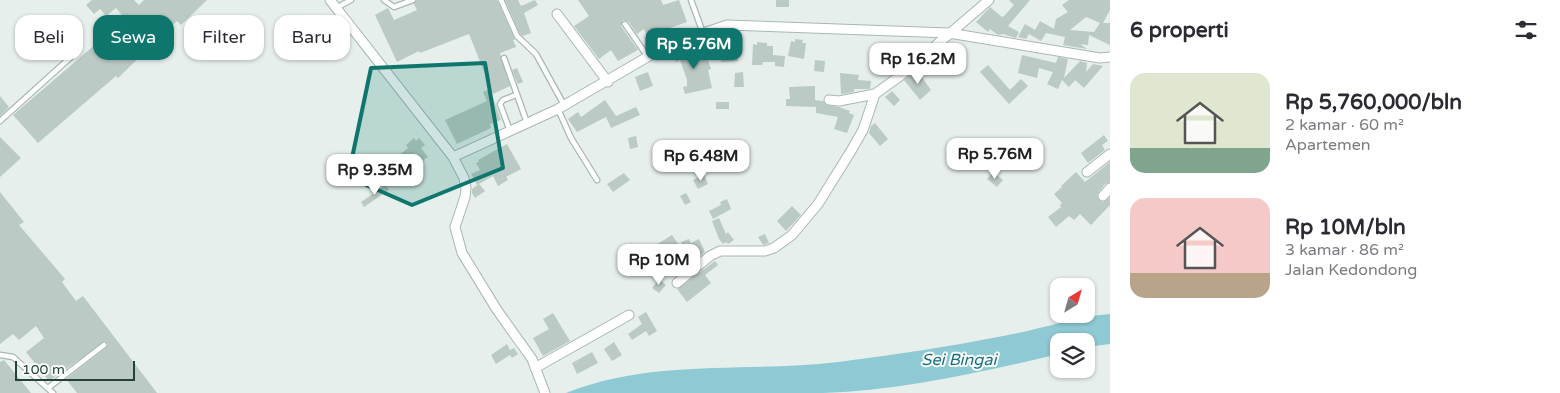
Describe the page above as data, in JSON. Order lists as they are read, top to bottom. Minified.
{"water":["Sei Bingai"],"scale_bar":"100 m","north":"top right","page":{"heading":"6 properti","chip":["Beli","Sewa","Filter","Baru"],"price":["Rp 5.76M","Rp 16.2M","Rp 5.76M","Rp 6.48M","Rp 9.35M","Rp 10M"],"list":[{"name":"Rp 5,760,000/bln","note":"2 kamar · 60 m² · Apartemen"},{"name":"Rp 10M/bln","note":"3 kamar · 86 m² · Jalan Kedondong"}],"scale":"100 m"}}
